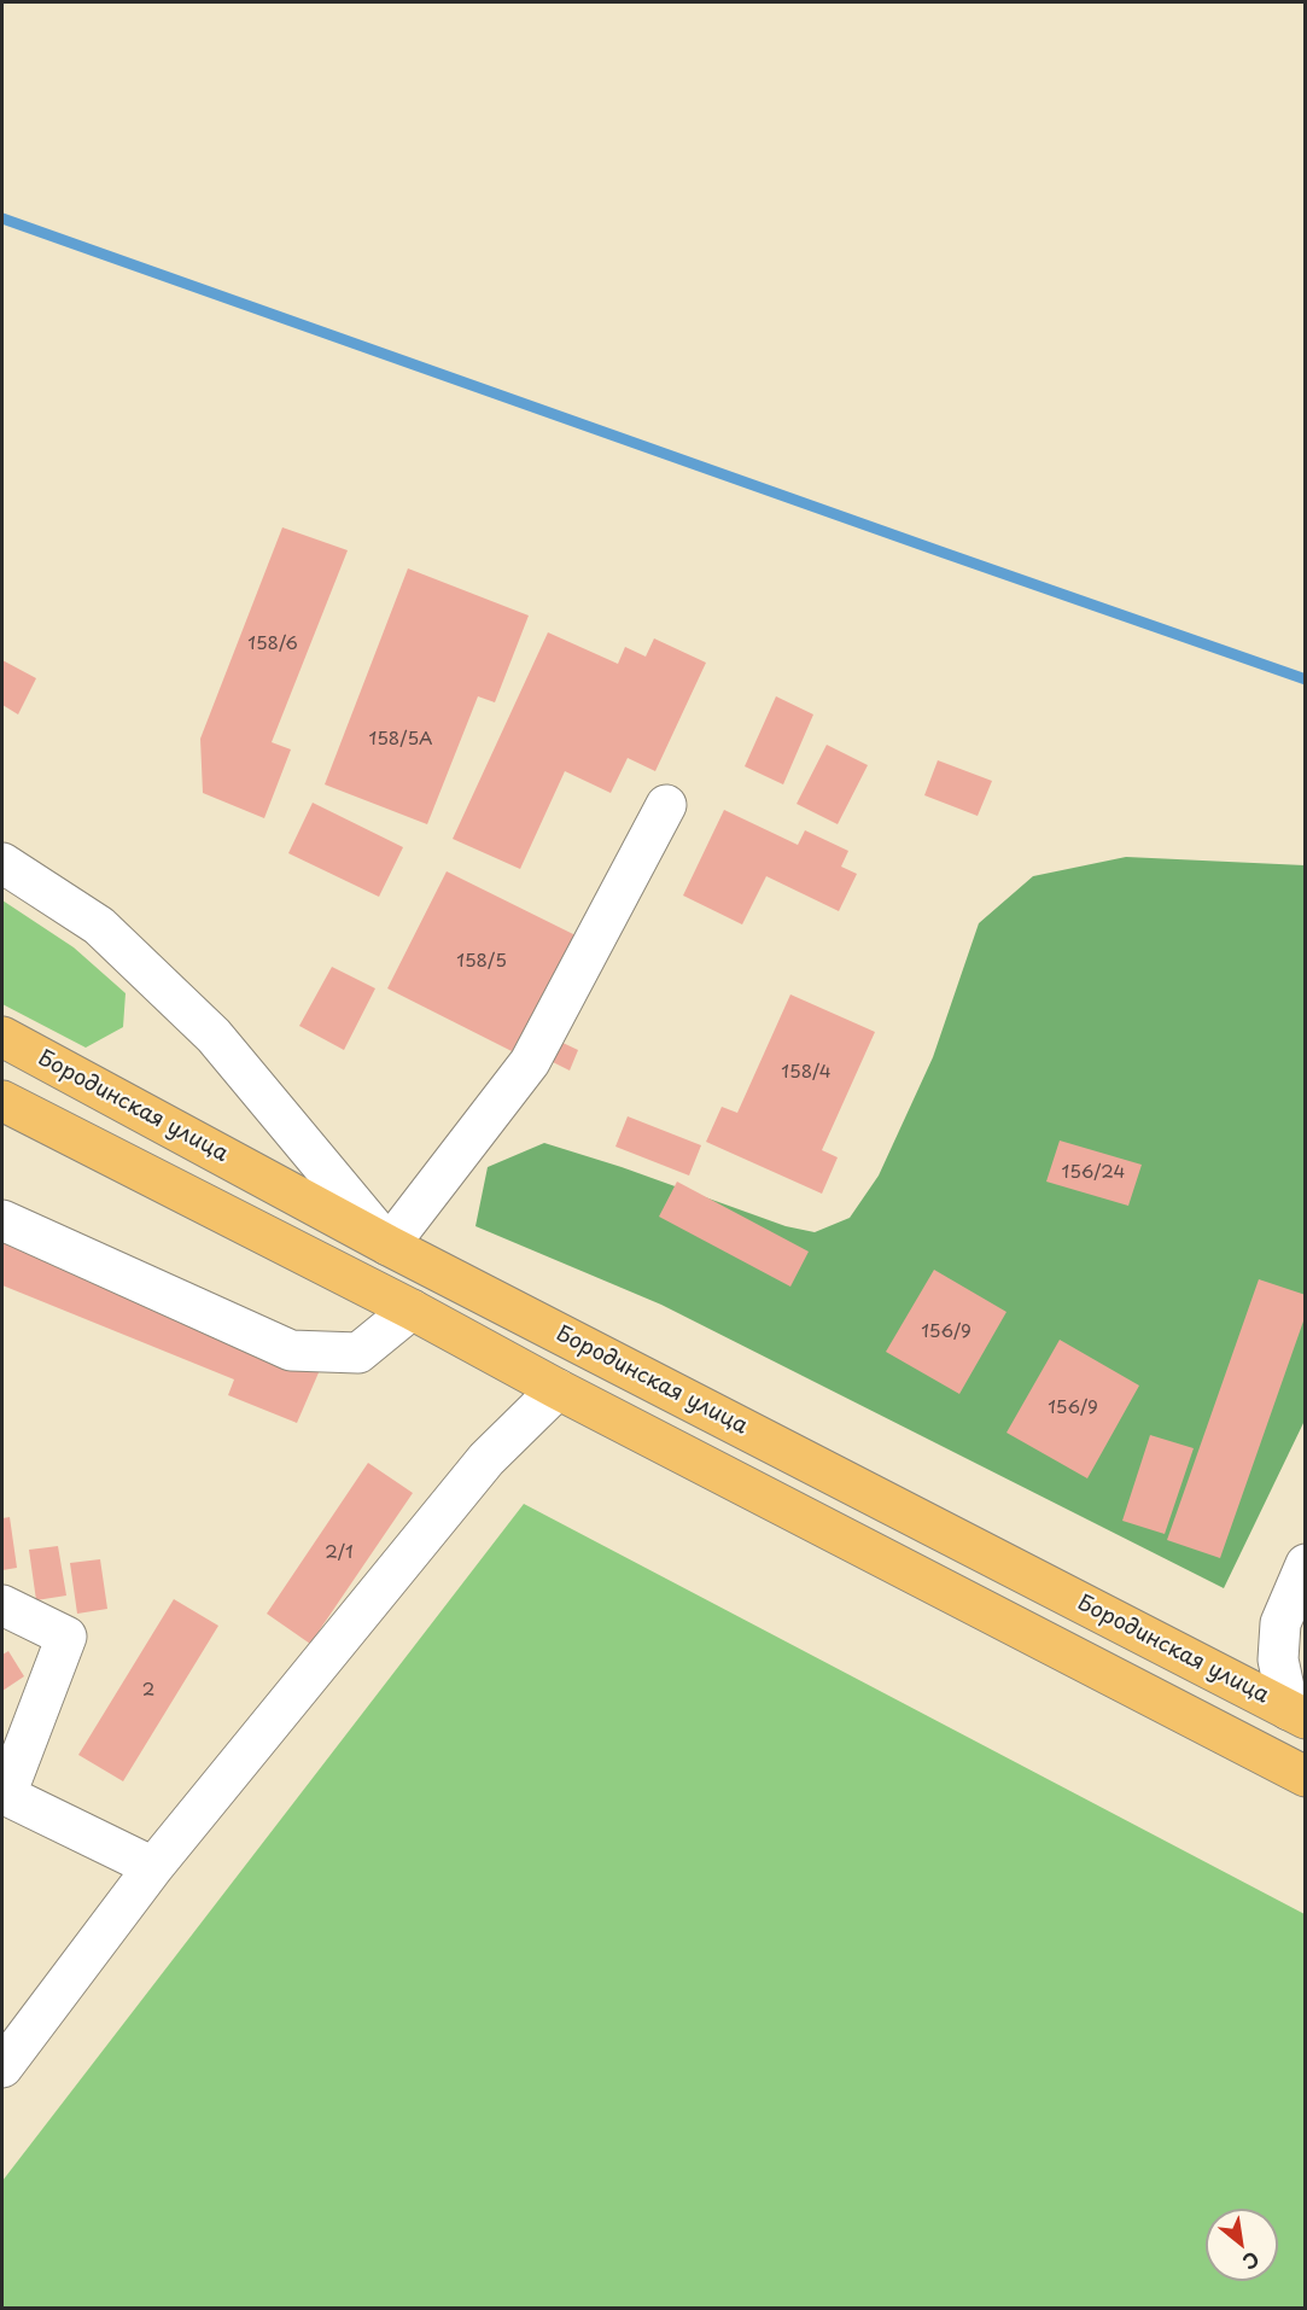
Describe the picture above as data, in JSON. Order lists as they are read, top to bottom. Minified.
{"streets":{"main road":["Бородинская улица"]},"house_numbers":["158/6","158/5А","158/5","158/4","156/24","156/9","156/9","2/1","2"],"north":"bottom right"}
